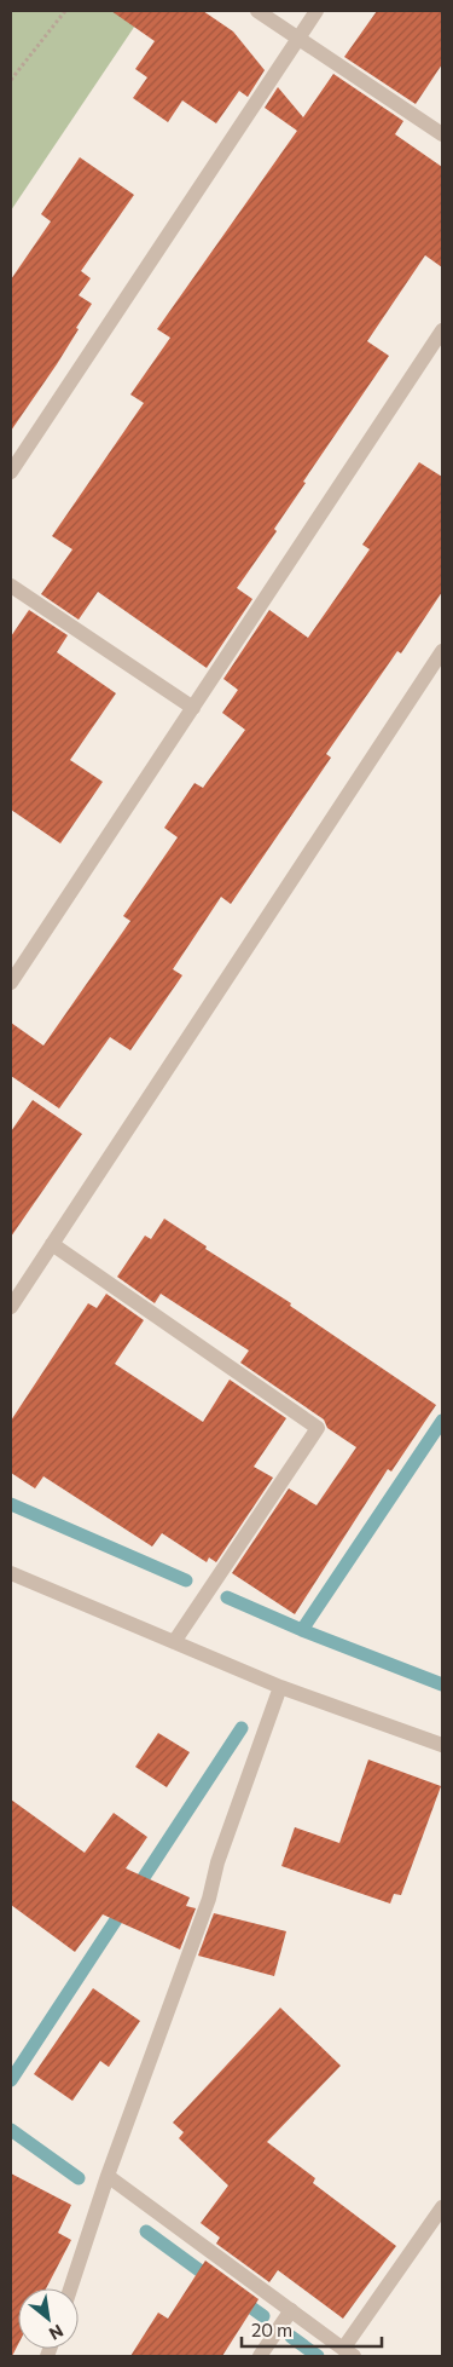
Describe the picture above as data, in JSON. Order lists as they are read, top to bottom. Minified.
{"scale_bar":"20 m","north":"bottom right"}
